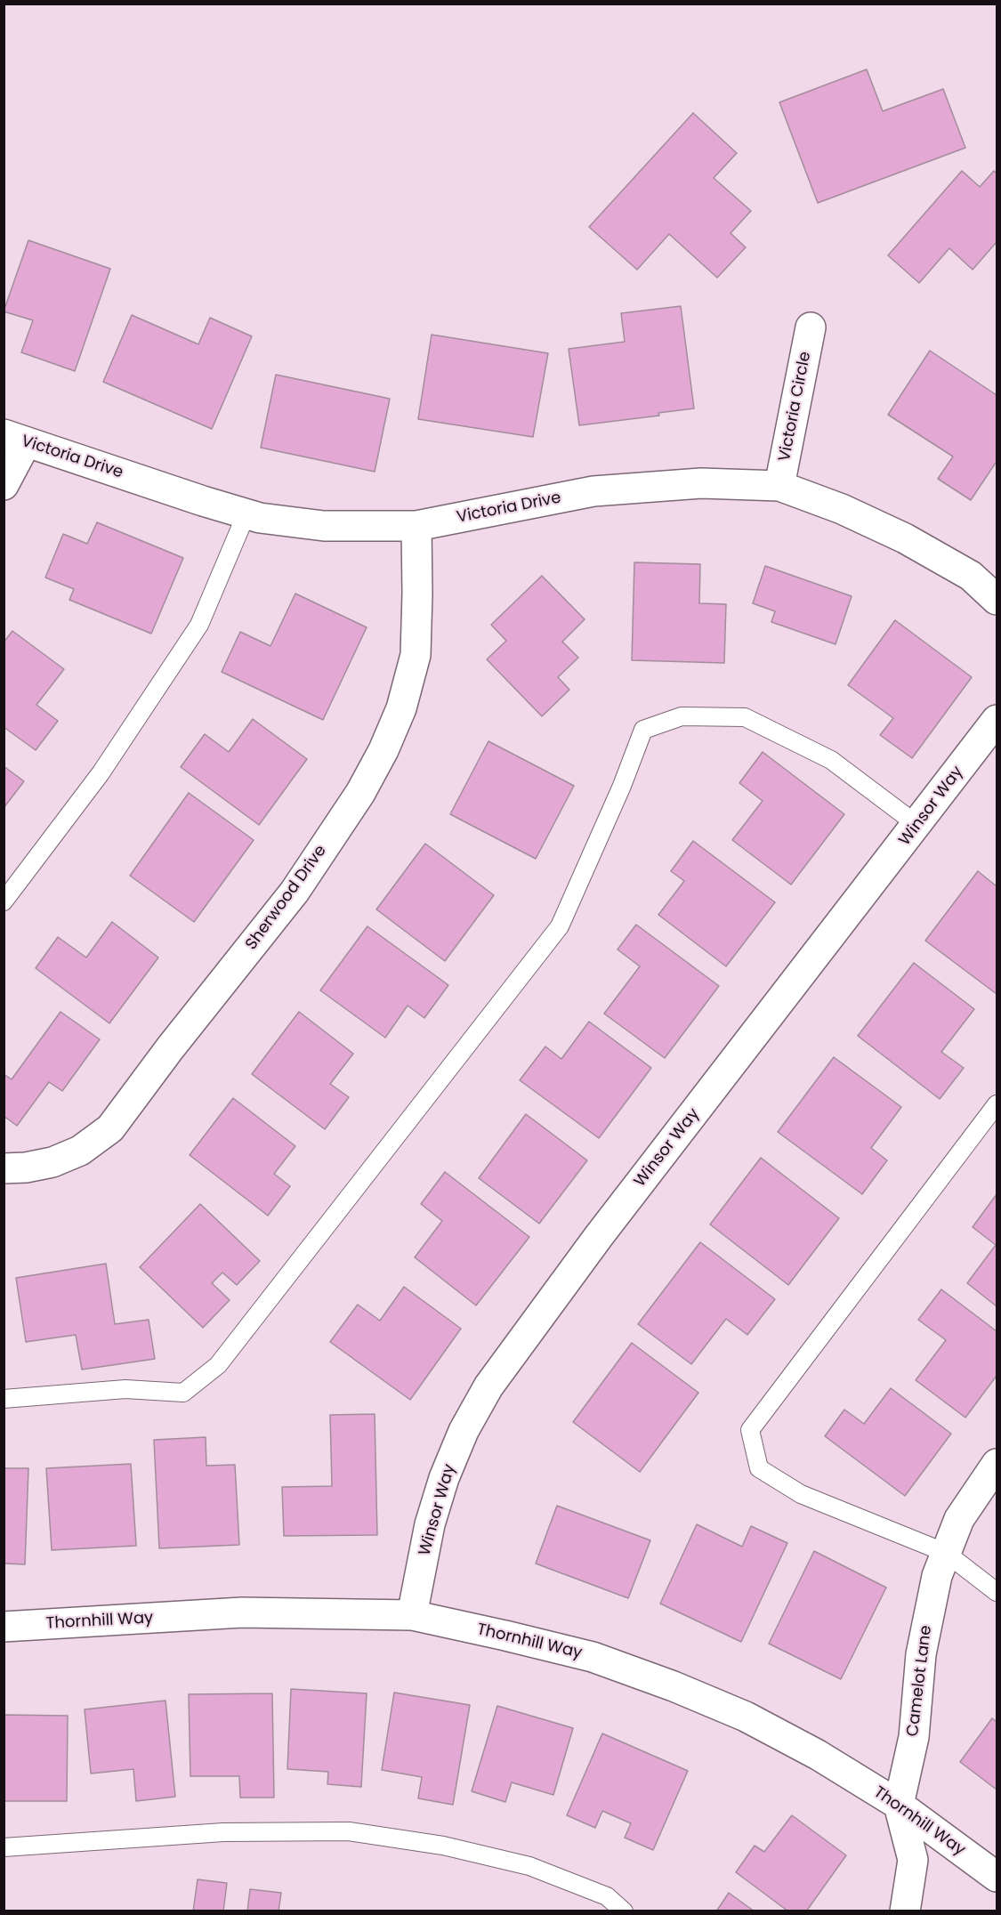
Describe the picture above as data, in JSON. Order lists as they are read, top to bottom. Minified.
{"streets":{"street":["Victoria Circle","Victoria Drive","Winsor Way","Sherwood Drive","Thornhill Way","Camelot Lane"]},"crossings":[["Victoria Circle","Victoria Drive"],["Victoria Drive","Sherwood Drive"],["Winsor Way","Thornhill Way"],["Thornhill Way","Camelot Lane"]]}
